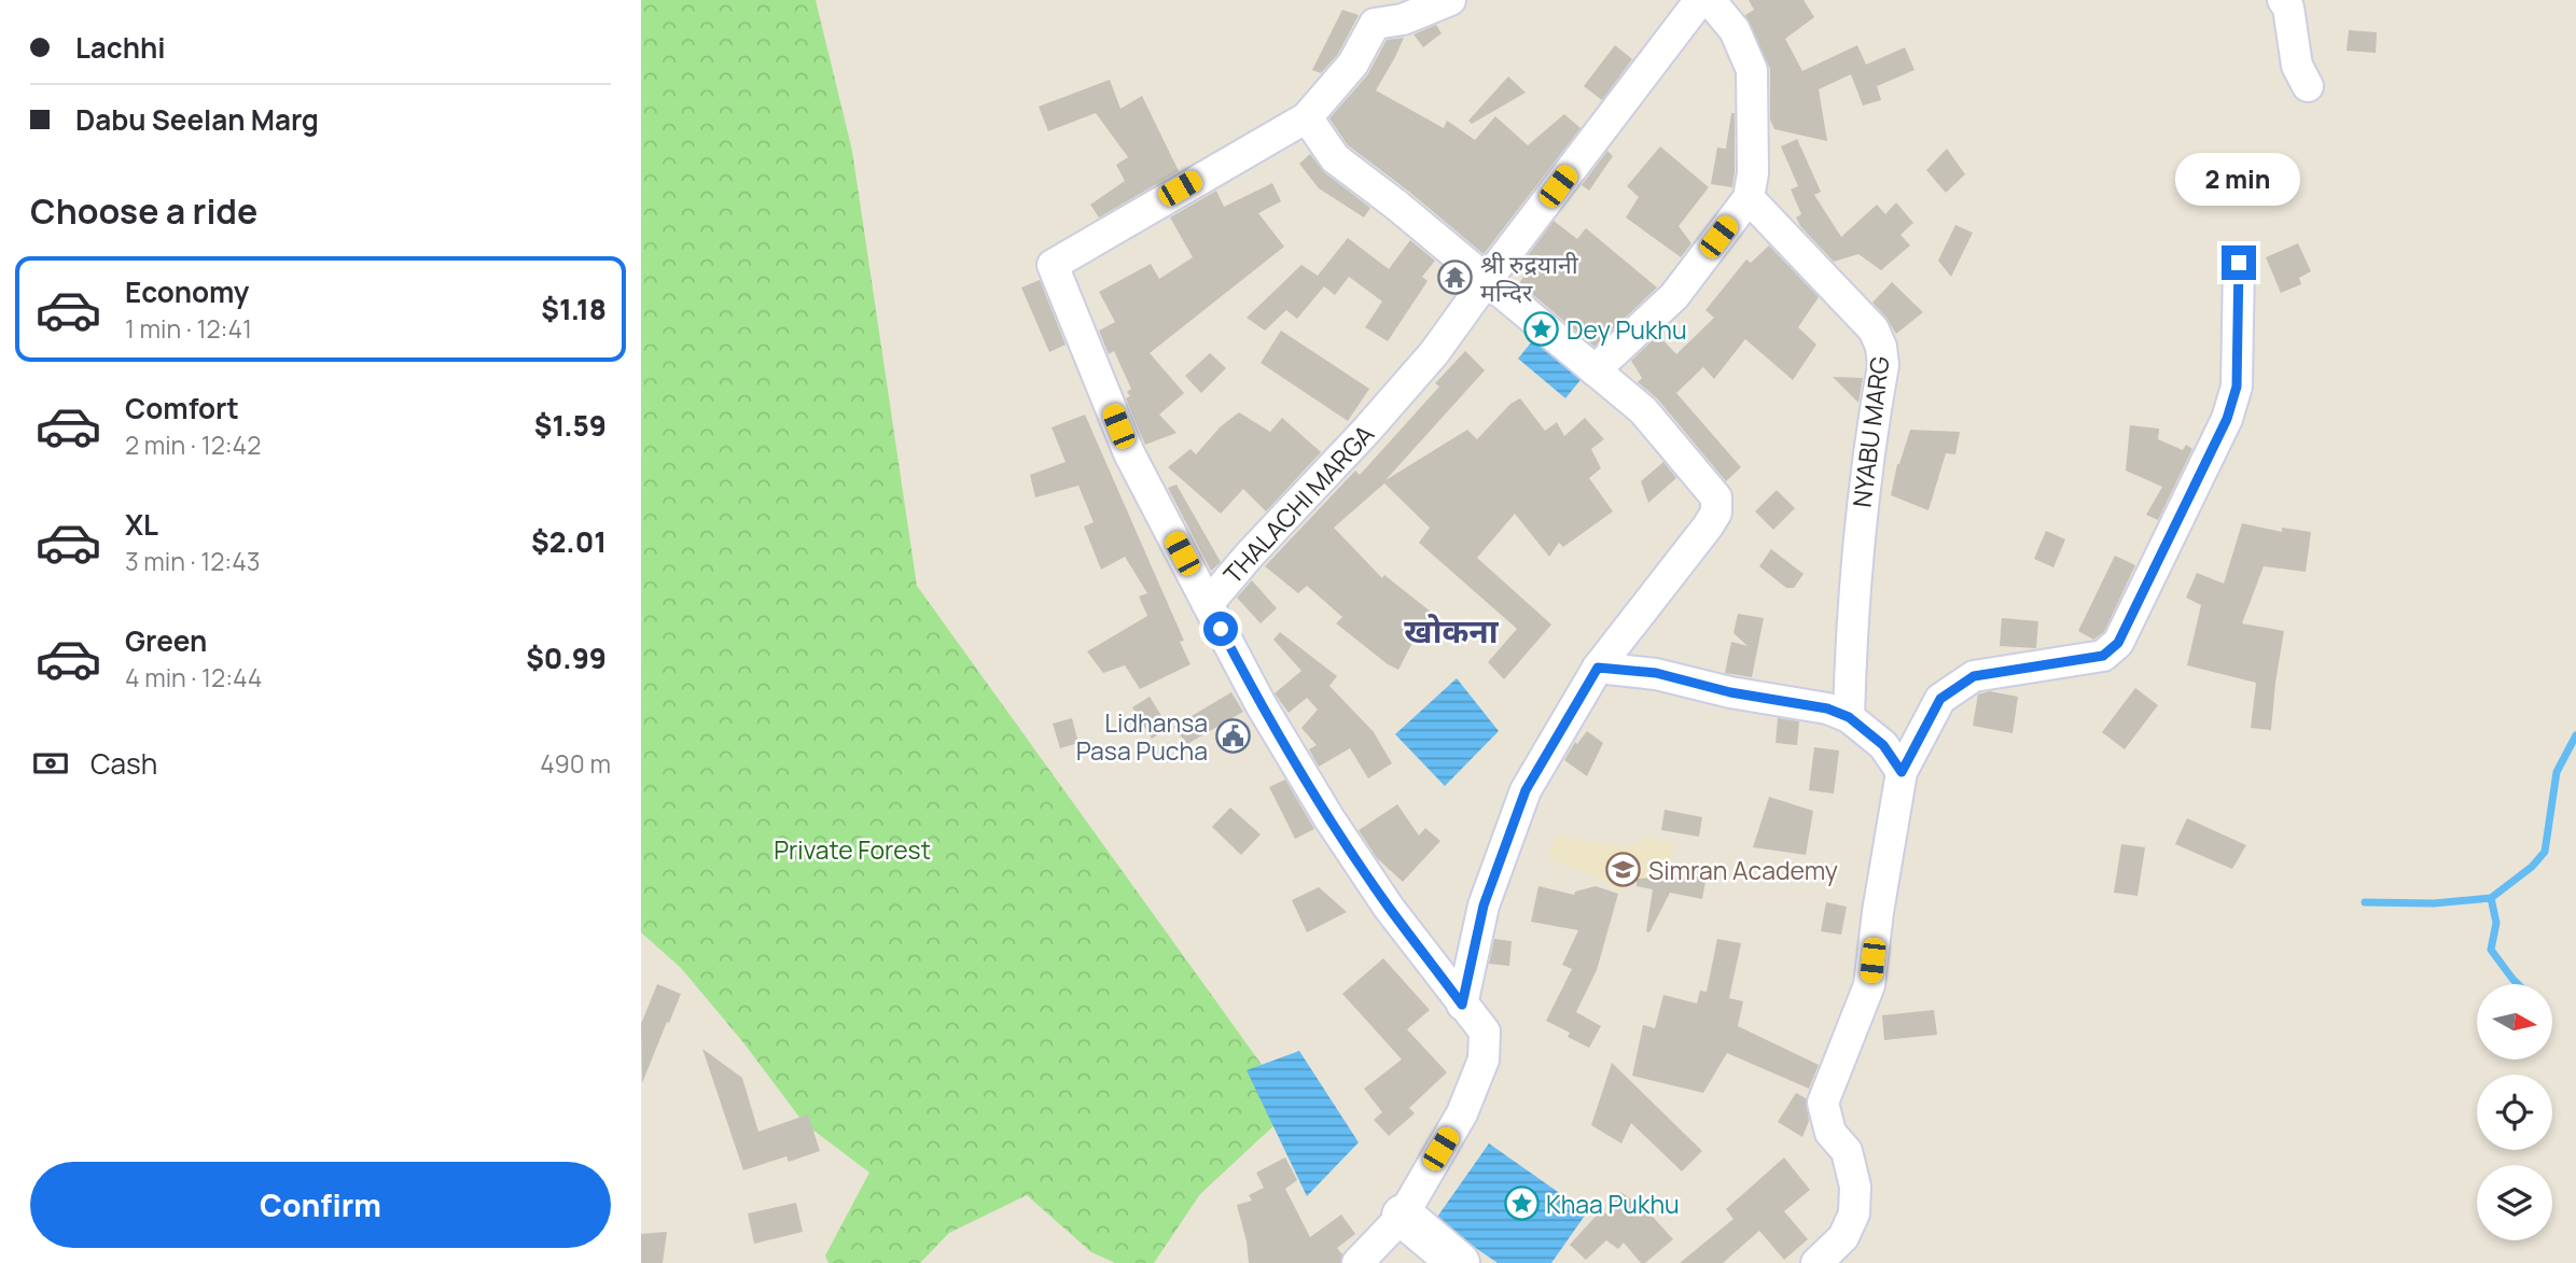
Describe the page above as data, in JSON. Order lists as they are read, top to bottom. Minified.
{"streets":{"street":["NYABU MARG","THALACHI MARGA"]},"districts":["खोकना"],"parks":["Private Forest"],"places":{"temple":["श्री रुद्रयानी मन्दिर"],"place":["Dey Pukhu","Khaa Pukhu"],"public building":["Lidhansa Pasa Pucha"],"school or university":["Simran Academy"]},"north":"right","page":{"banner":["Lachhi","Dabu Seelan Marg"],"bubble":"2 min","heading":"Choose a ride","list":[{"name":"Economy","note":"1 min · 12:41","value":"$1.18"},{"name":"Comfort","note":"2 min · 12:42","value":"$1.59"},{"name":"XL","note":"3 min · 12:43","value":"$2.01"},{"name":"Green","note":"4 min · 12:44","value":"$0.99"}],"pay":["Cash","490 m"],"buttons":"Confirm"}}
